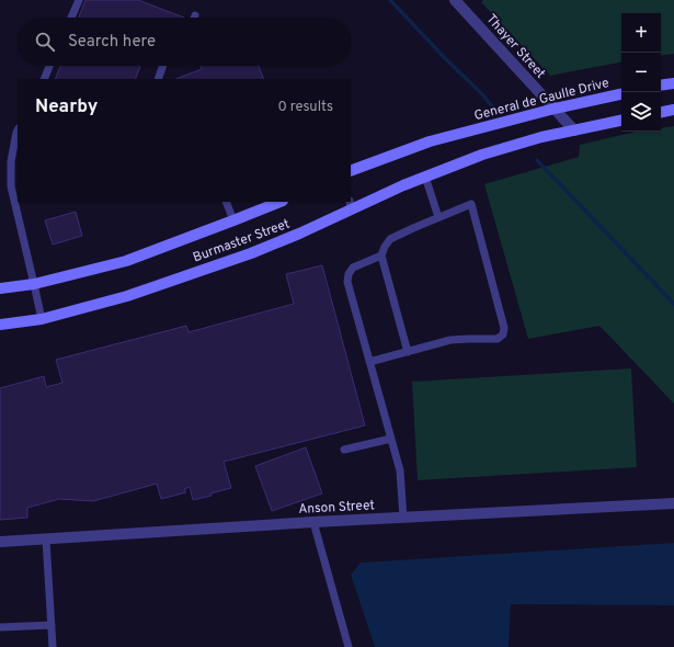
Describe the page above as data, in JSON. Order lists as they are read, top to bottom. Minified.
{"streets":{"main road":["General de Gaulle Drive","Burmaster Street"],"street":["Thayer Street","Anson Street"]},"crossings":[["Thayer Street","General de Gaulle Drive"],["Thayer Street","Burmaster Street"]],"page":{"map_buttons":["+","−"],"search":"Search here","heading":["Nearby","0 results"]}}
